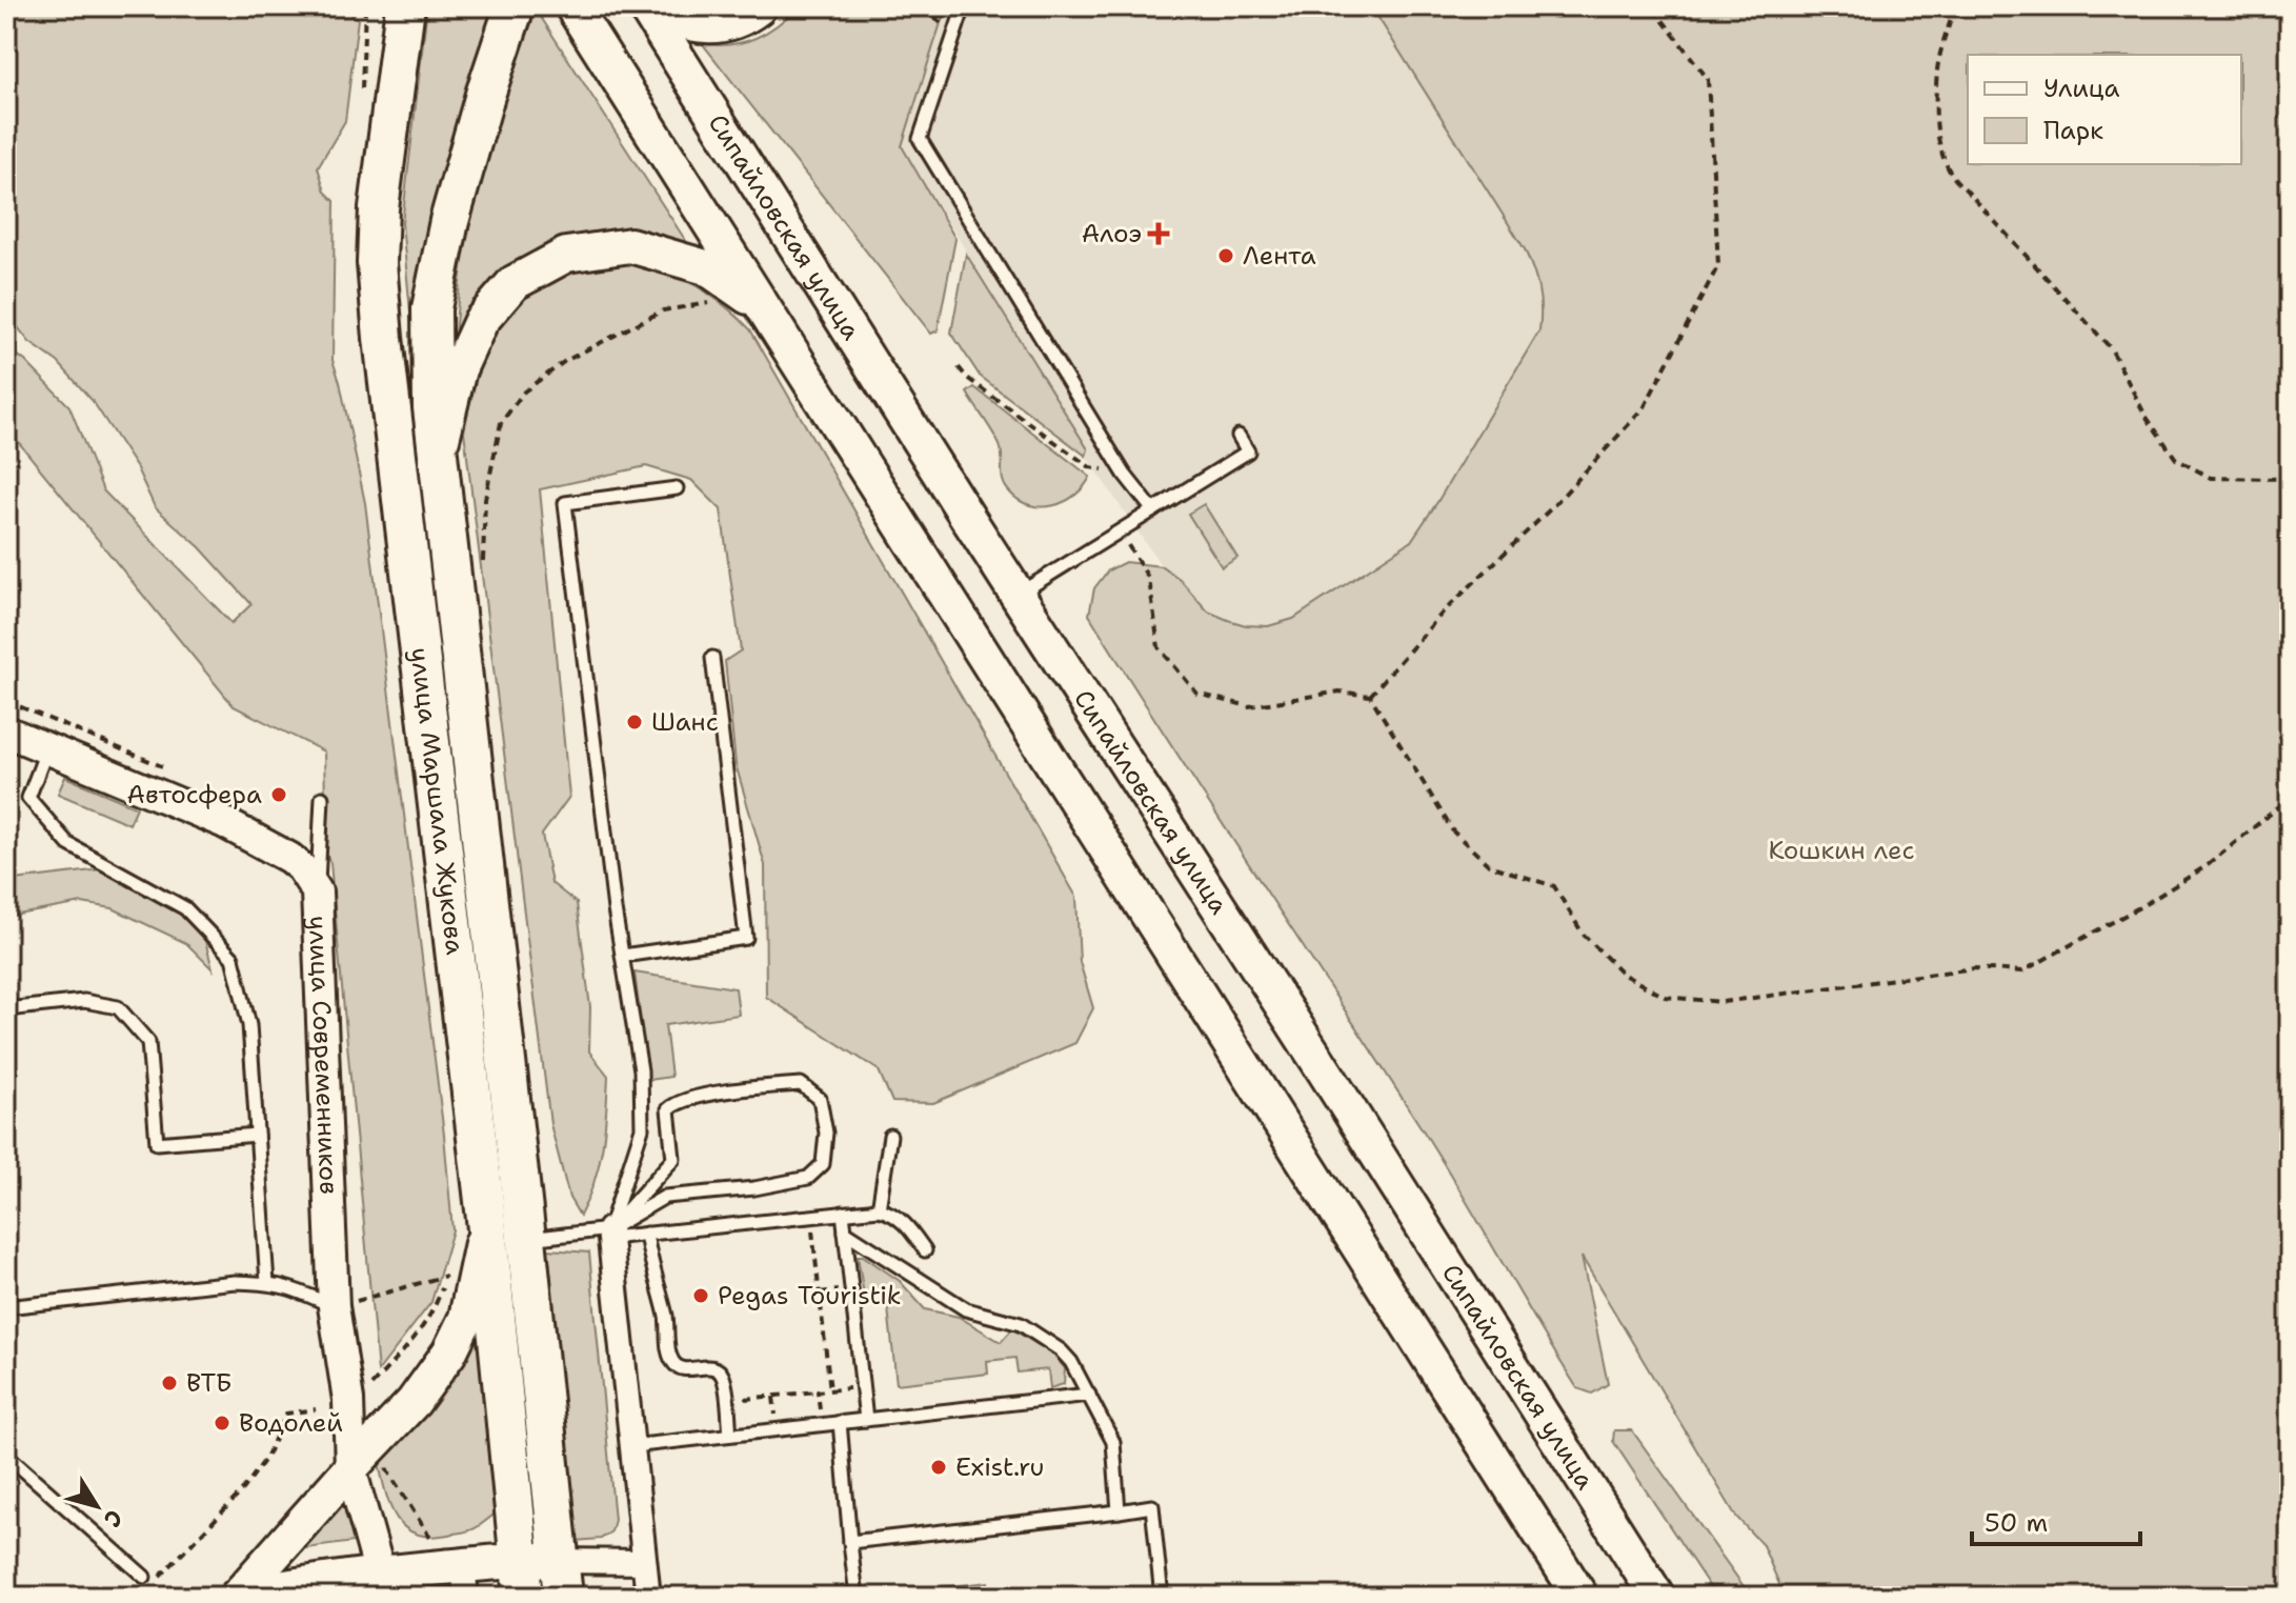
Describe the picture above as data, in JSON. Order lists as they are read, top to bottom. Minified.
{"streets":{"main road":["Сипайловская улица","улица Маршала Жукова"],"street":["улица Современников"]},"parks":["Кошкин лес"],"places":{"health":["Алоэ"],"other":["Лента","Шанс","Автосфера","Pegas Touristik","ВТБ","Водолей","Exist.ru"]},"legend":["Улица","Парк"],"scale_bar":"50 m","north":"bottom right"}
